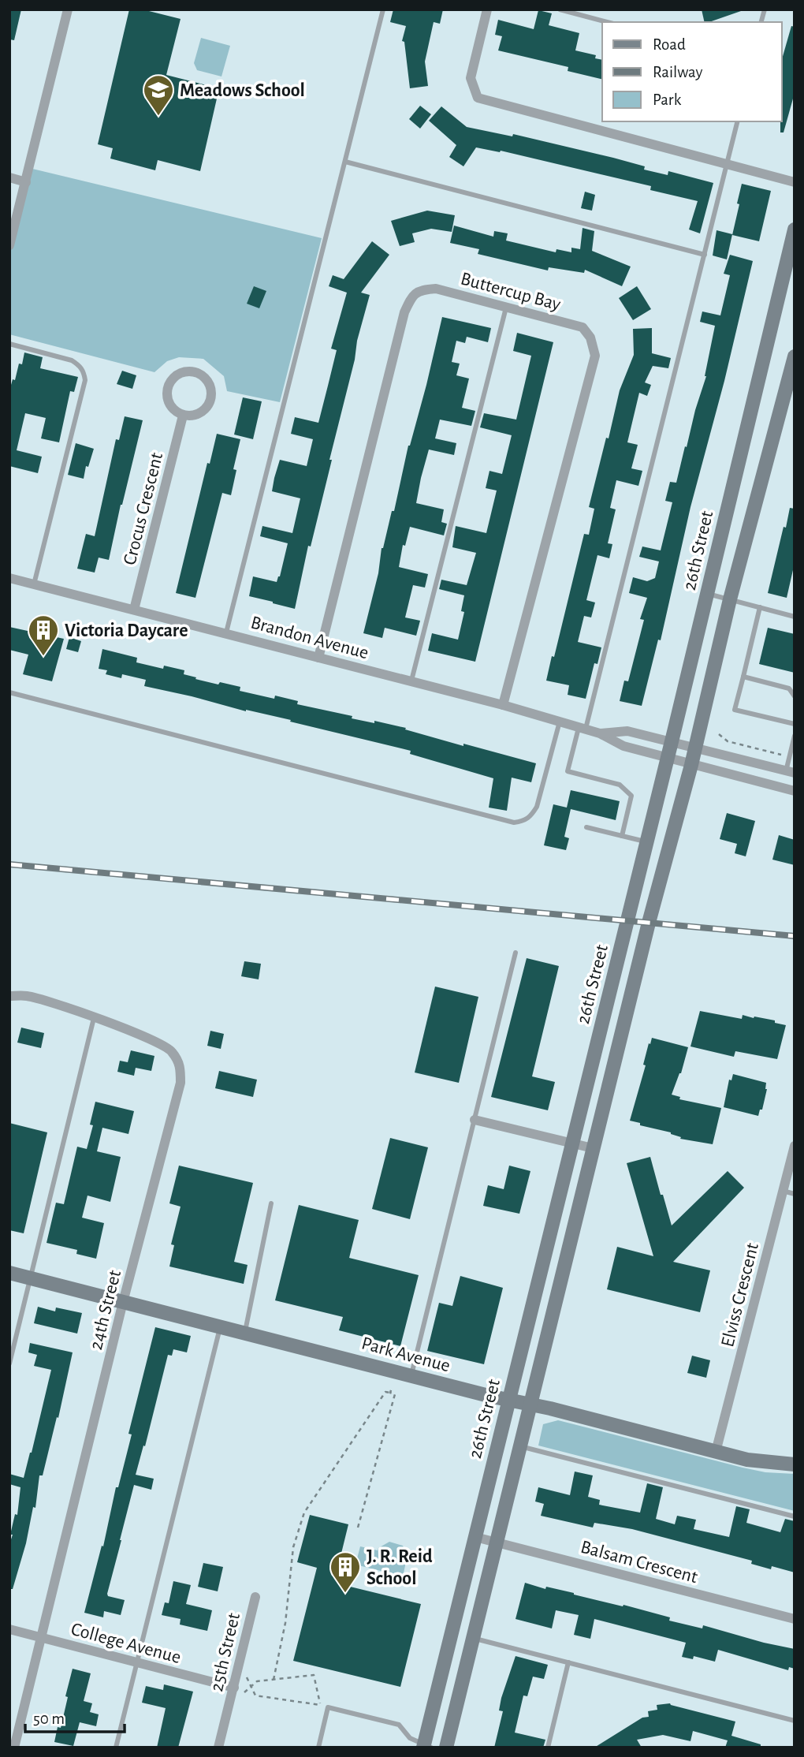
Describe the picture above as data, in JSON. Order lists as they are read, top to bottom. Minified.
{"streets":{"street":["Buttercup Bay","Crocus Crescent","26th Street","Brandon Avenue","Elviss Crescent","24th Street","Park Avenue","Balsam Crescent","College Avenue","25th Street"]},"crossings":[["Buttercup Bay","Brandon Avenue"],["Crocus Crescent","Brandon Avenue"],["26th Street","Brandon Avenue"],["26th Street","Park Avenue"],["26th Street","Balsam Crescent"],["Elviss Crescent","Park Avenue"],["24th Street","Park Avenue"],["24th Street","College Avenue"],["College Avenue","25th Street"]],"places":{"school or university":["Meadows School"],"building":["Victoria Daycare","J. R. Reid School"]},"legend":["Road","Railway","Park"],"scale_bar":"50 m"}
